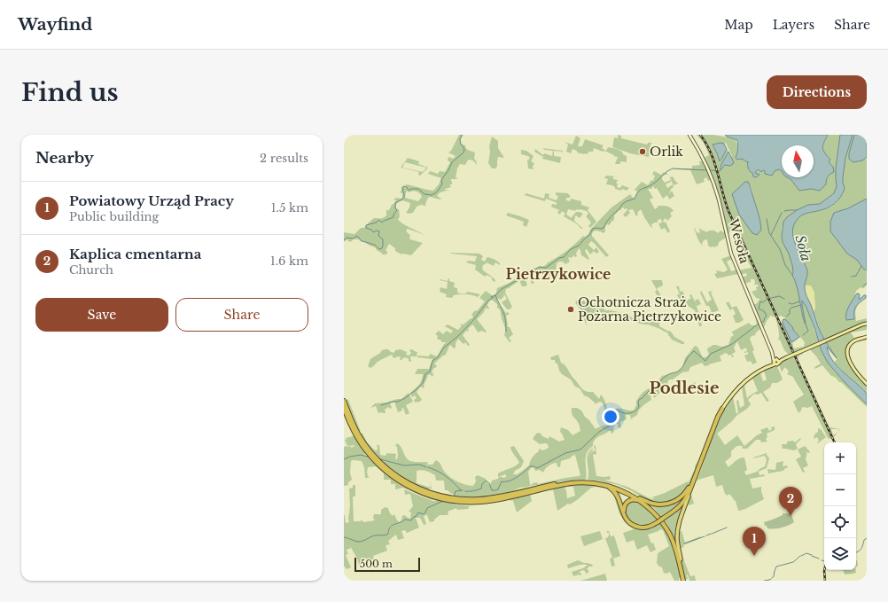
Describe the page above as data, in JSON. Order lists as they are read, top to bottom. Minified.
{"streets":{"main road":["Wesoła"]},"districts":["Pietrzykowice","Podlesie"],"water":["Soła"],"places":["Orlik","Ochotnicza Straż Pożarna Pietrzykowice"],"scale_bar":"500 m","north":"top","page":{"header":"Wayfind","nav":["Map","Layers","Share"],"buttons":["Directions",["Save","Share"]],"title":"Find us","heading":["Nearby","2 results"],"list":[{"mark":"1","name":"Powiatowy Urząd Pracy","note":"Public building","value":"1.5 km"},{"mark":"2","name":"Kaplica cmentarna","note":"Church","value":"1.6 km"}],"map_buttons":["+","−"],"pins":["2","1"],"scale":"500 m"}}
